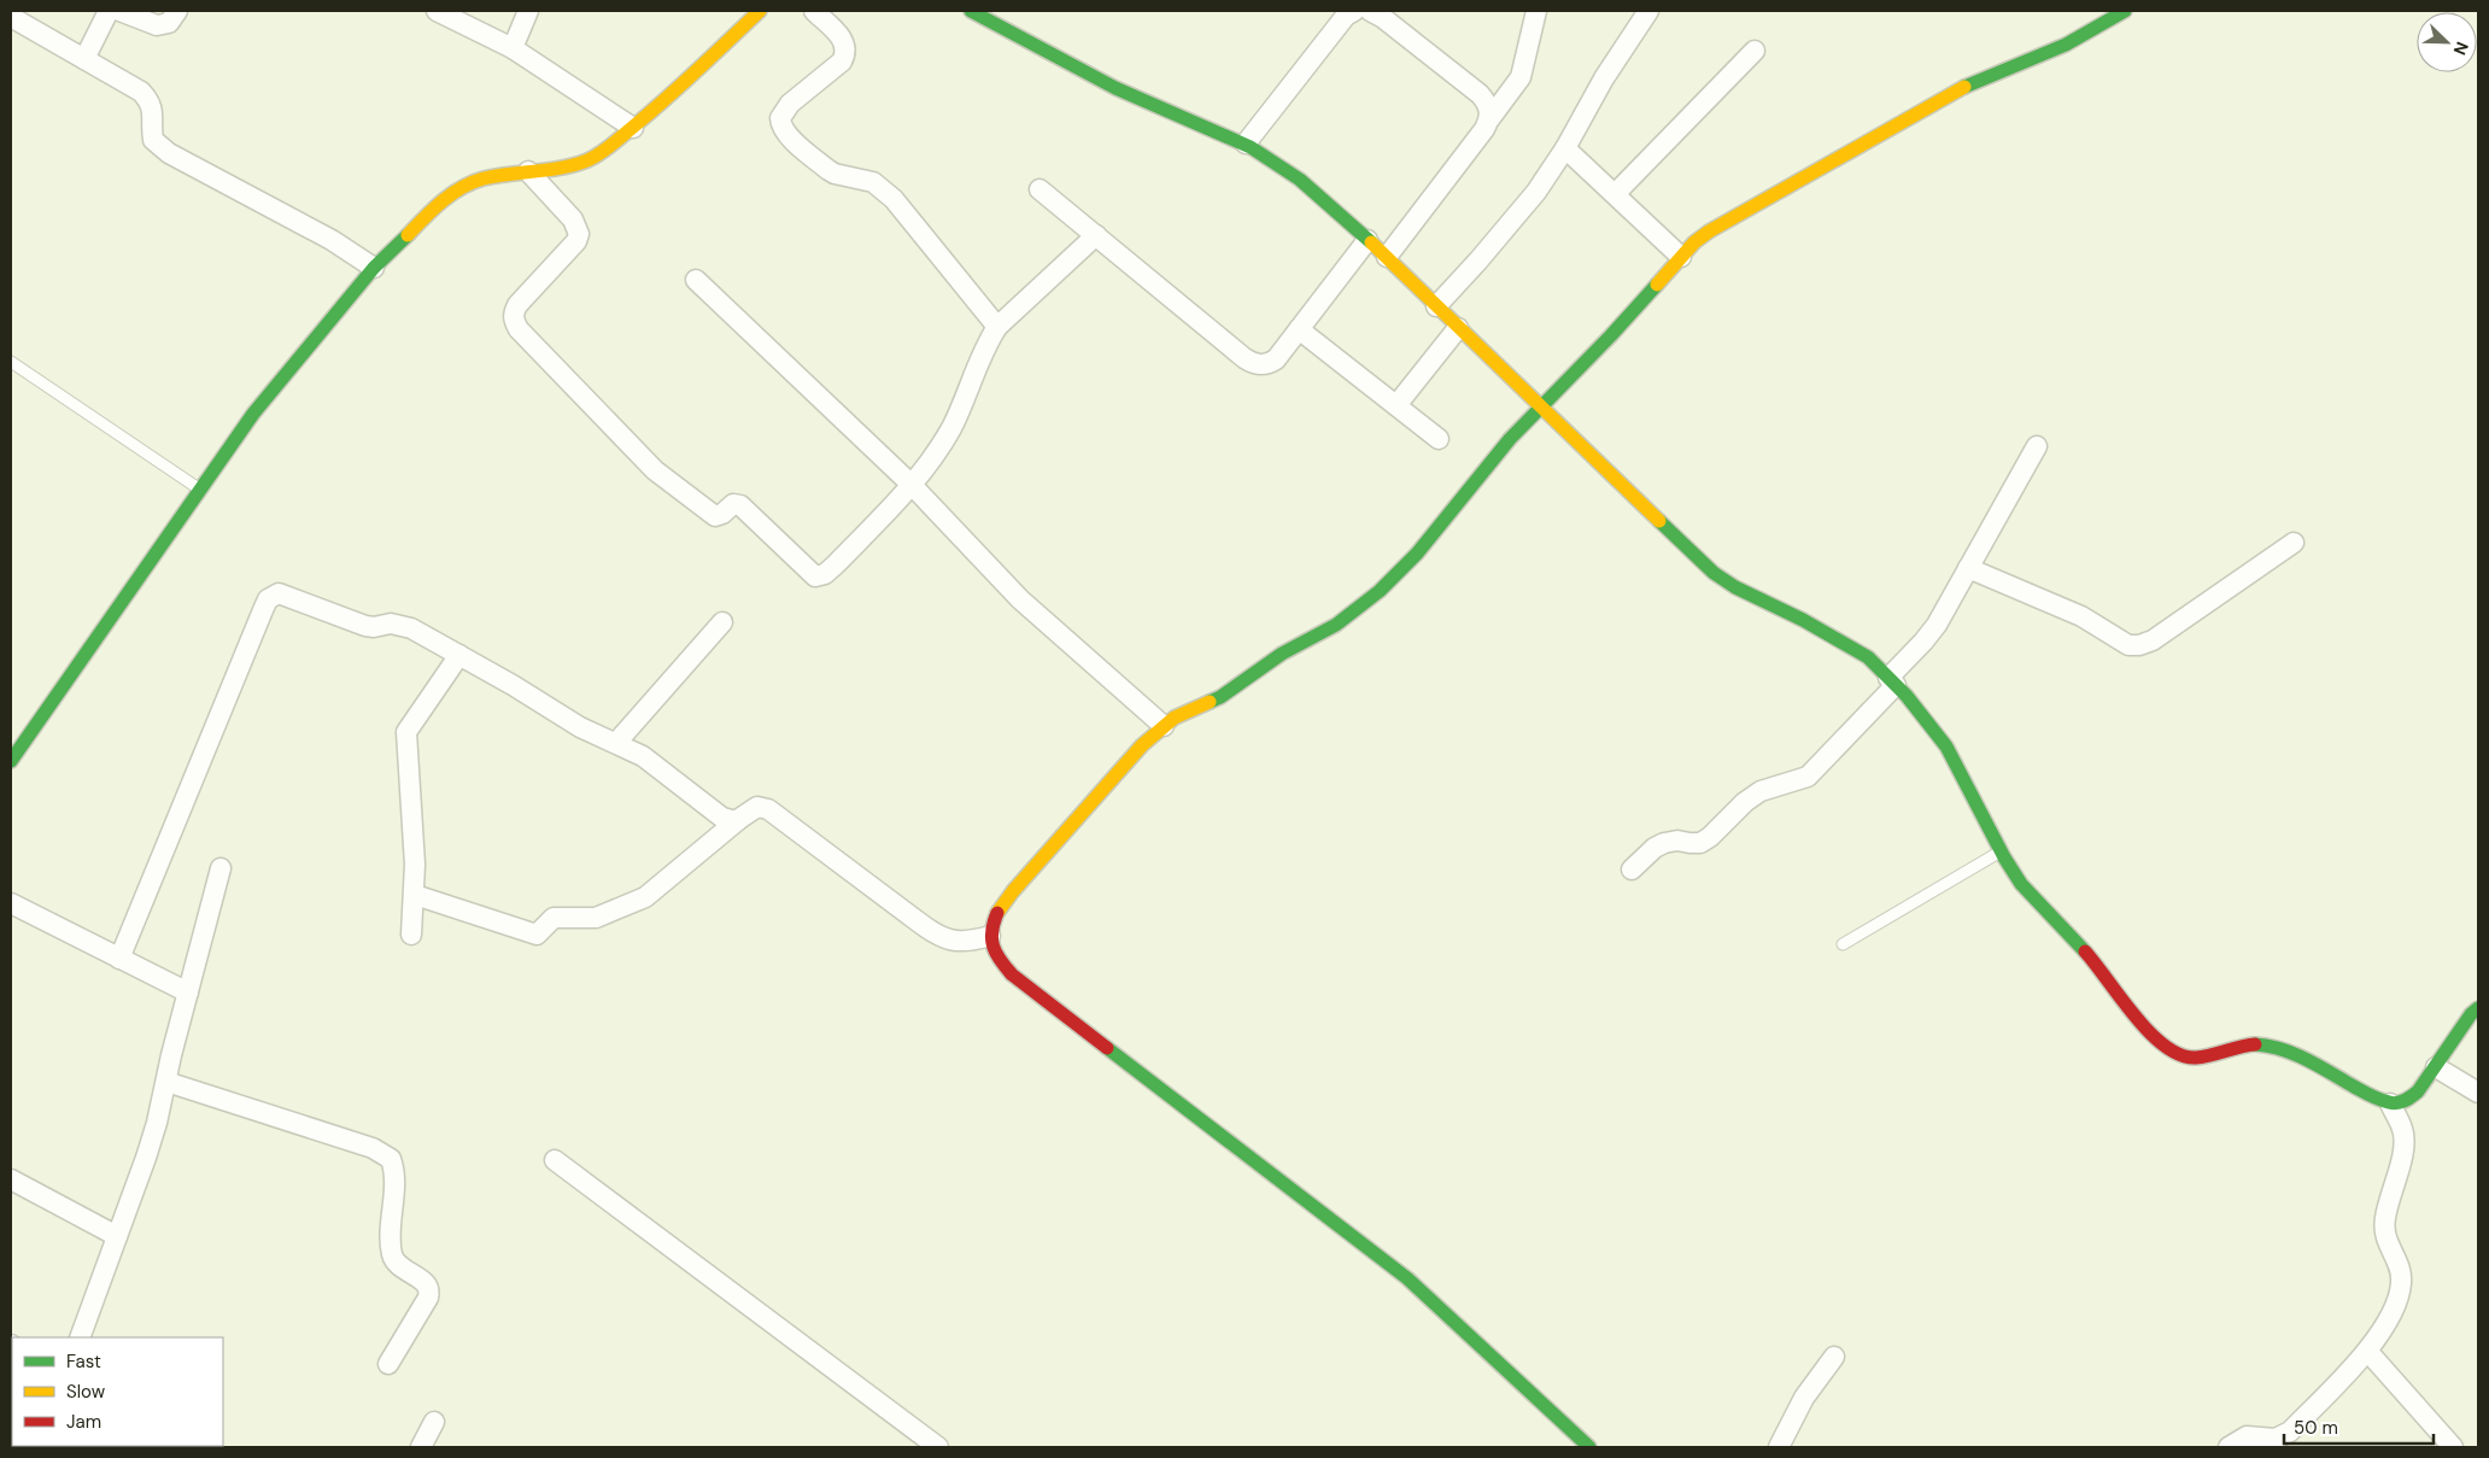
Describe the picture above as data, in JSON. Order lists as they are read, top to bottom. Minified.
{"legend":["Fast","Slow","Jam"],"scale_bar":"50 m","north":"bottom right"}
